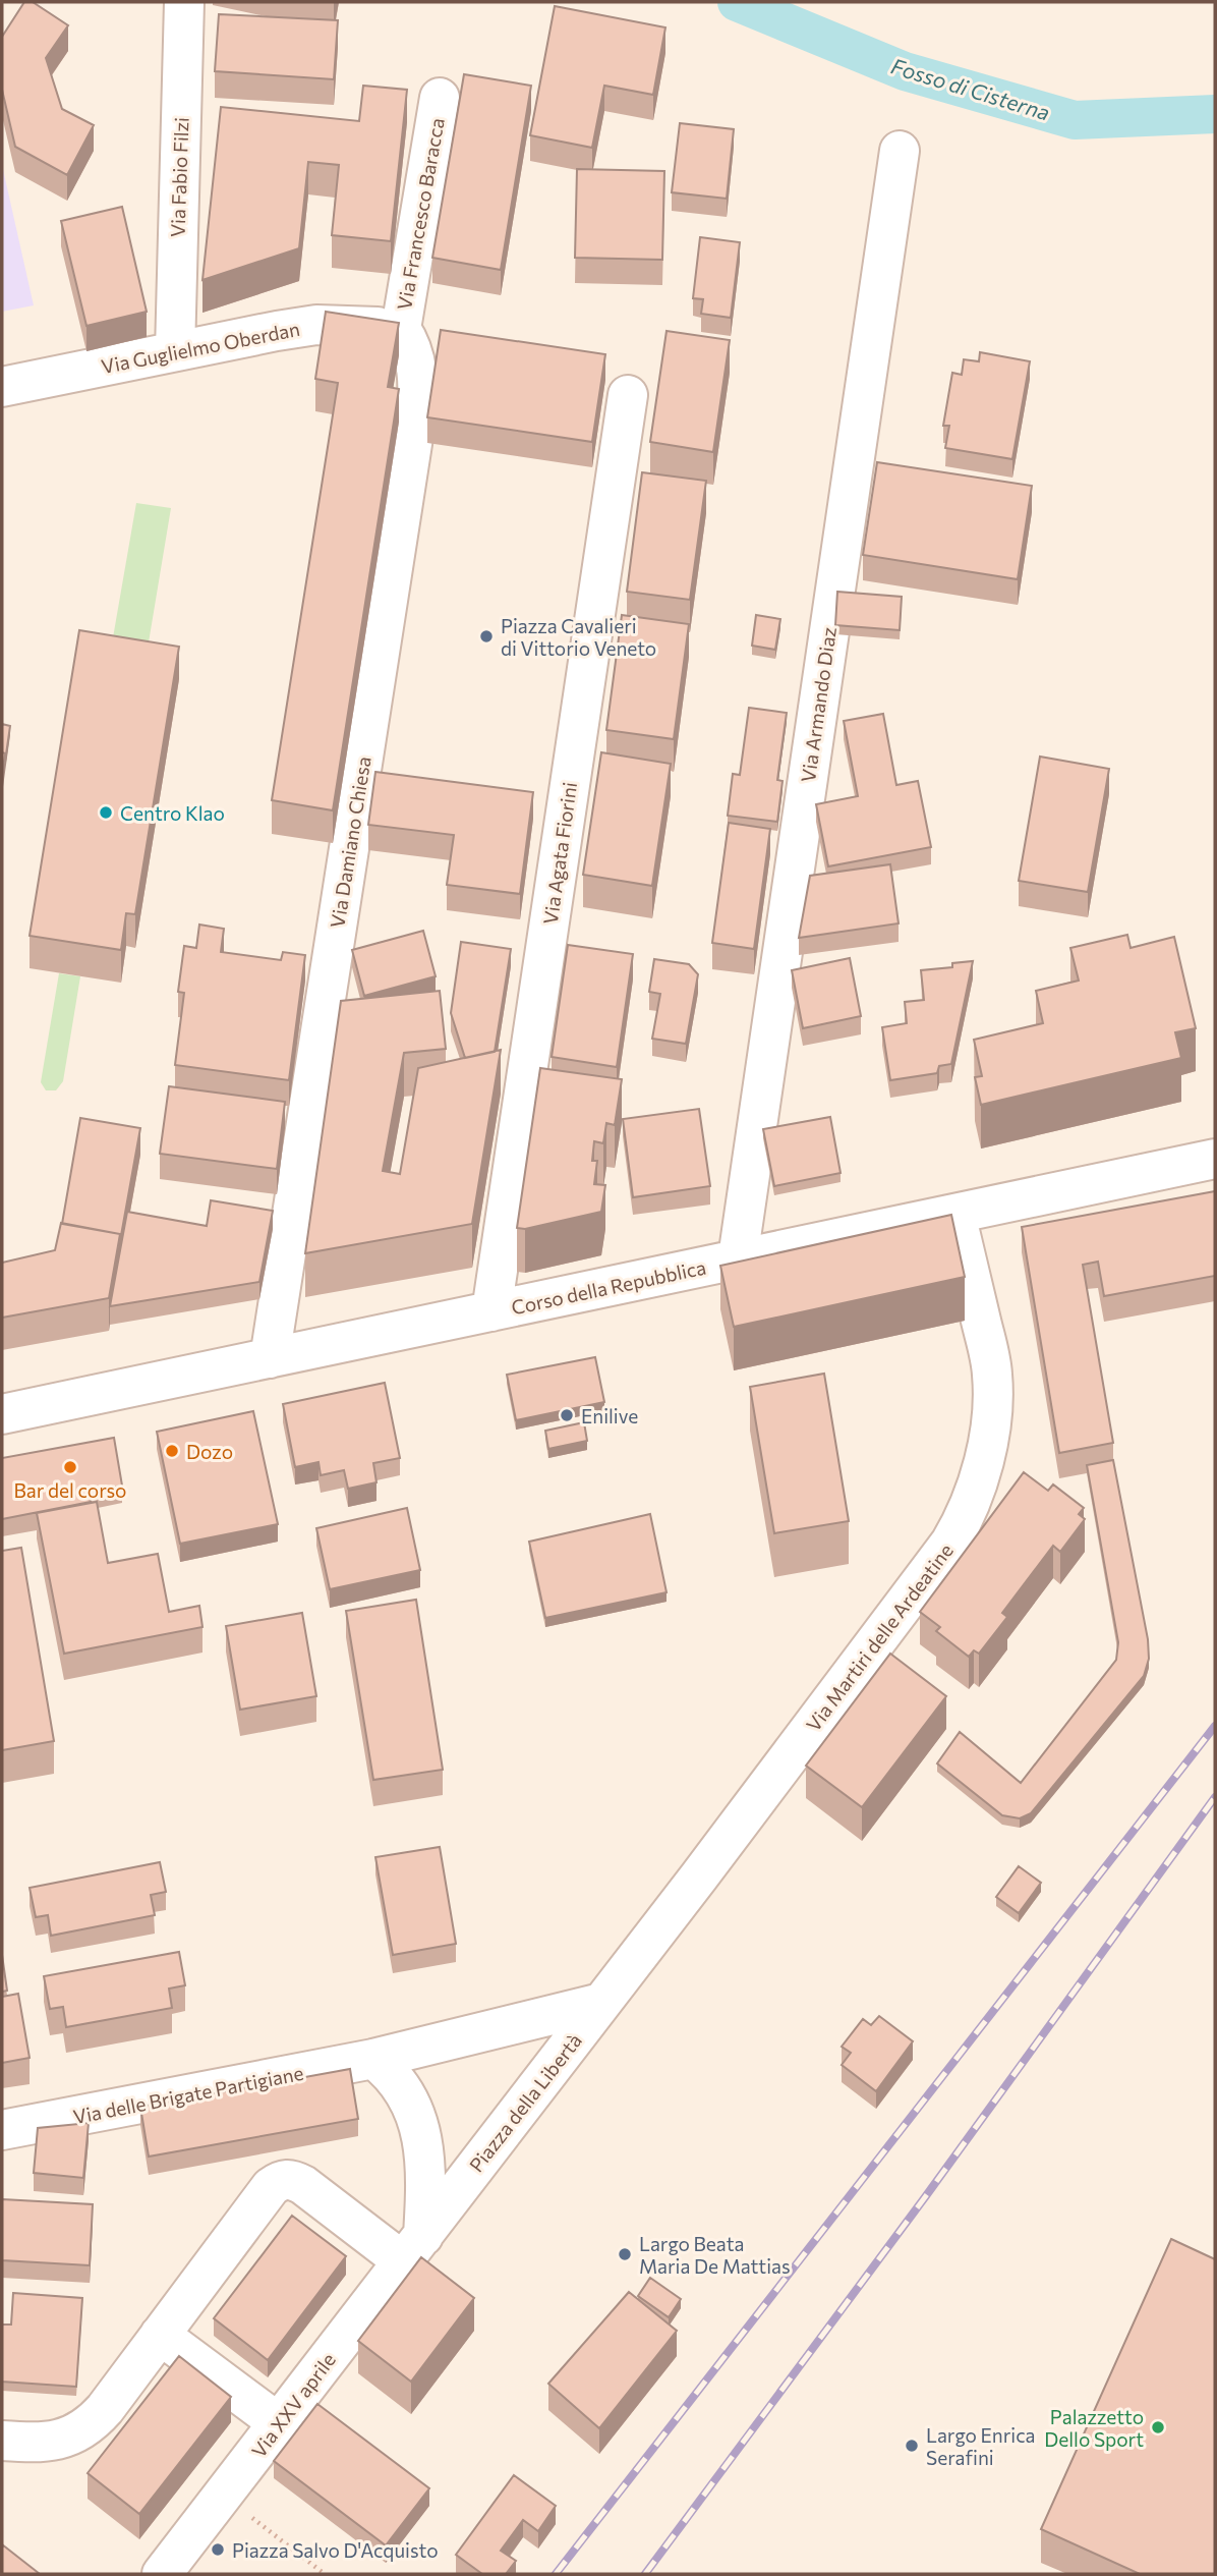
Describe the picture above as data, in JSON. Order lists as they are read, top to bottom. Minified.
{"streets":{"street":["Via Fabio Filzi","Via Francesco Baracca","Via Guglielmo Oberdan","Via Armando Diaz","Via Damiano Chiesa","Via Agata Fiorini","Corso della Repubblica","Via Martiri delle Ardeatine","Via delle Brigate Partigiane","Piazza della Libertà","Via XXV aprile"]},"crossings":[["Via Fabio Filzi","Via Guglielmo Oberdan"],["Via Francesco Baracca","Via Guglielmo Oberdan"],["Via Francesco Baracca","Via Damiano Chiesa"],["Via Guglielmo Oberdan","Via Damiano Chiesa"],["Via Armando Diaz","Corso della Repubblica"],["Via Damiano Chiesa","Corso della Repubblica"],["Via Agata Fiorini","Corso della Repubblica"],["Corso della Repubblica","Via Martiri delle Ardeatine"],["Via Martiri delle Ardeatine","Piazza della Libertà"],["Via delle Brigate Partigiane","Piazza della Libertà"],["Piazza della Libertà","Via XXV aprile"]],"water":["Fosso di Cisterna"],"places":["Piazza Cavalieri di Vittorio Veneto","Centro Klao","Enilive","Dozo","Bar del corso","Largo Beata Maria De Mattias","Palazzetto Dello Sport","Largo Enrica Serafini","Piazza Salvo D'Acquisto"]}
